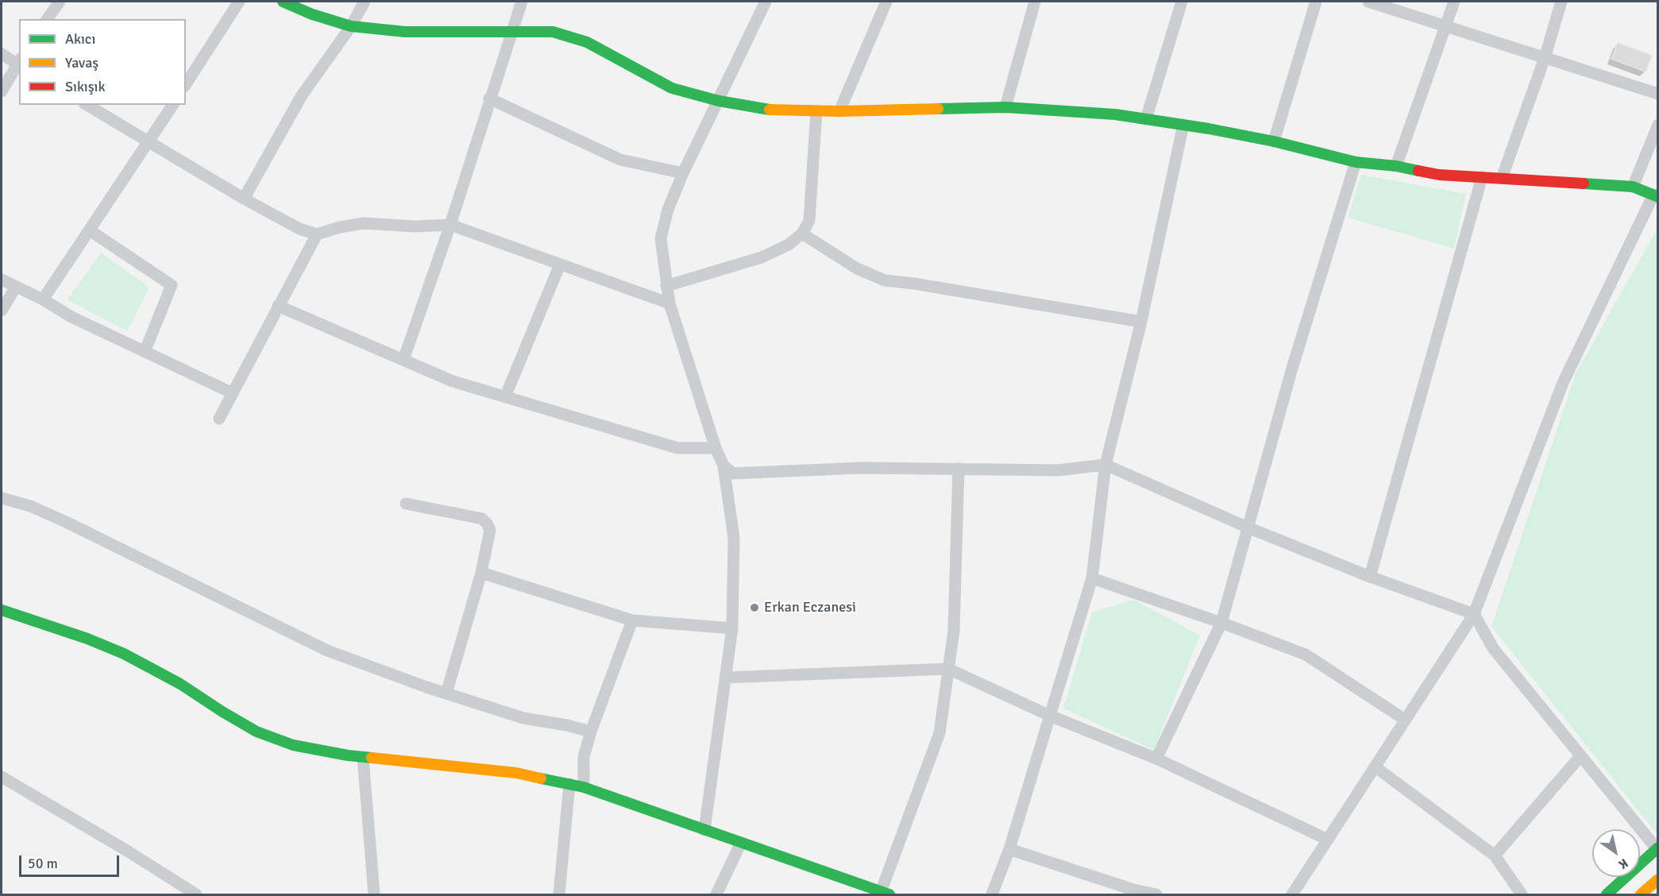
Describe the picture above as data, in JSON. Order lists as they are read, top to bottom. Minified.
{"places":["Erkan Eczanesi"],"legend":["Akıcı","Yavaş","Sıkışık"],"scale_bar":"50 m","north":"bottom right"}
